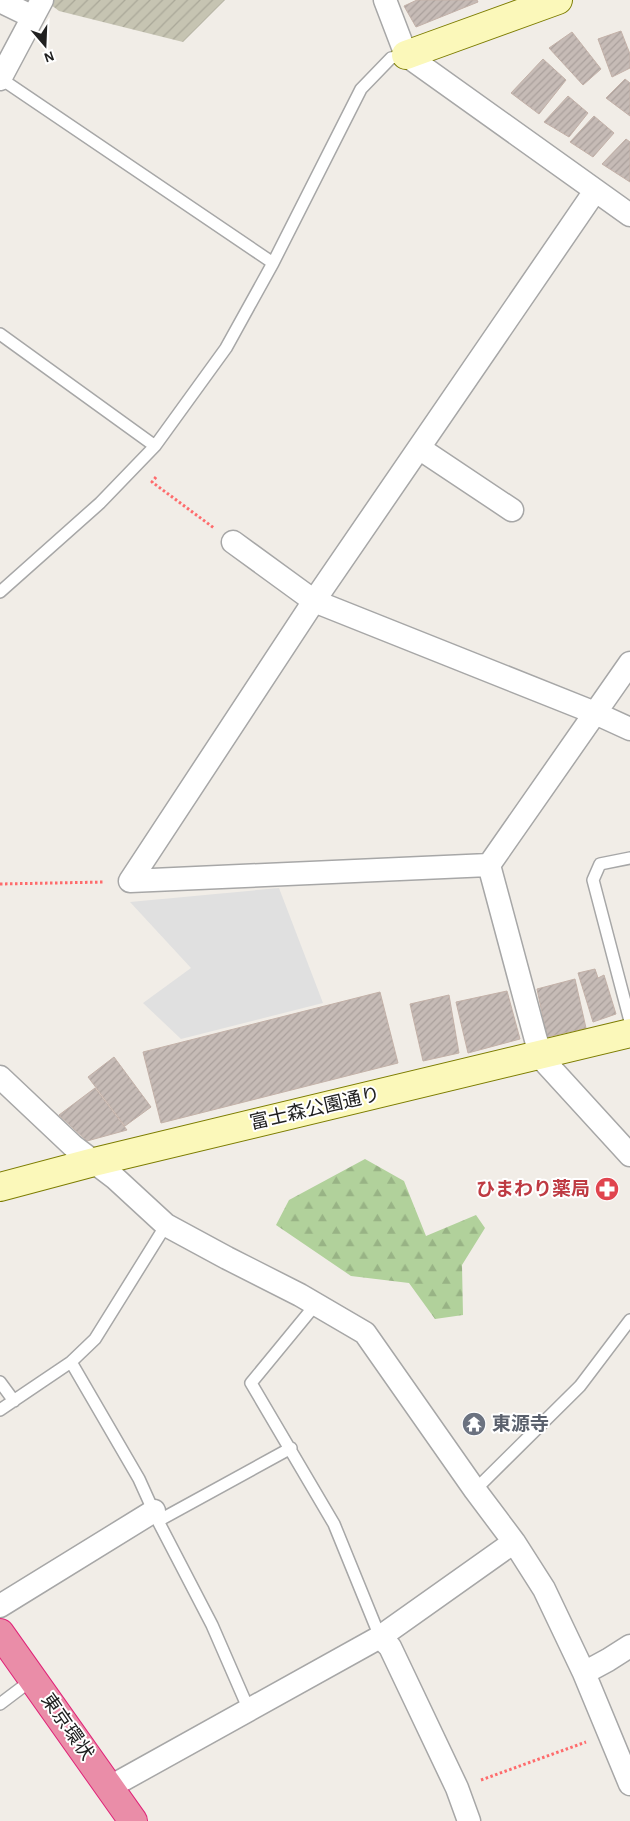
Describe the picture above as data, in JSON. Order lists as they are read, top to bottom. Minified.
{"streets":{"highway":["東京環状"],"street":["富士森公園通り"]},"places":{"pharmacy":["ひまわり薬局"],"temple":["東源寺"]},"north":"bottom"}
